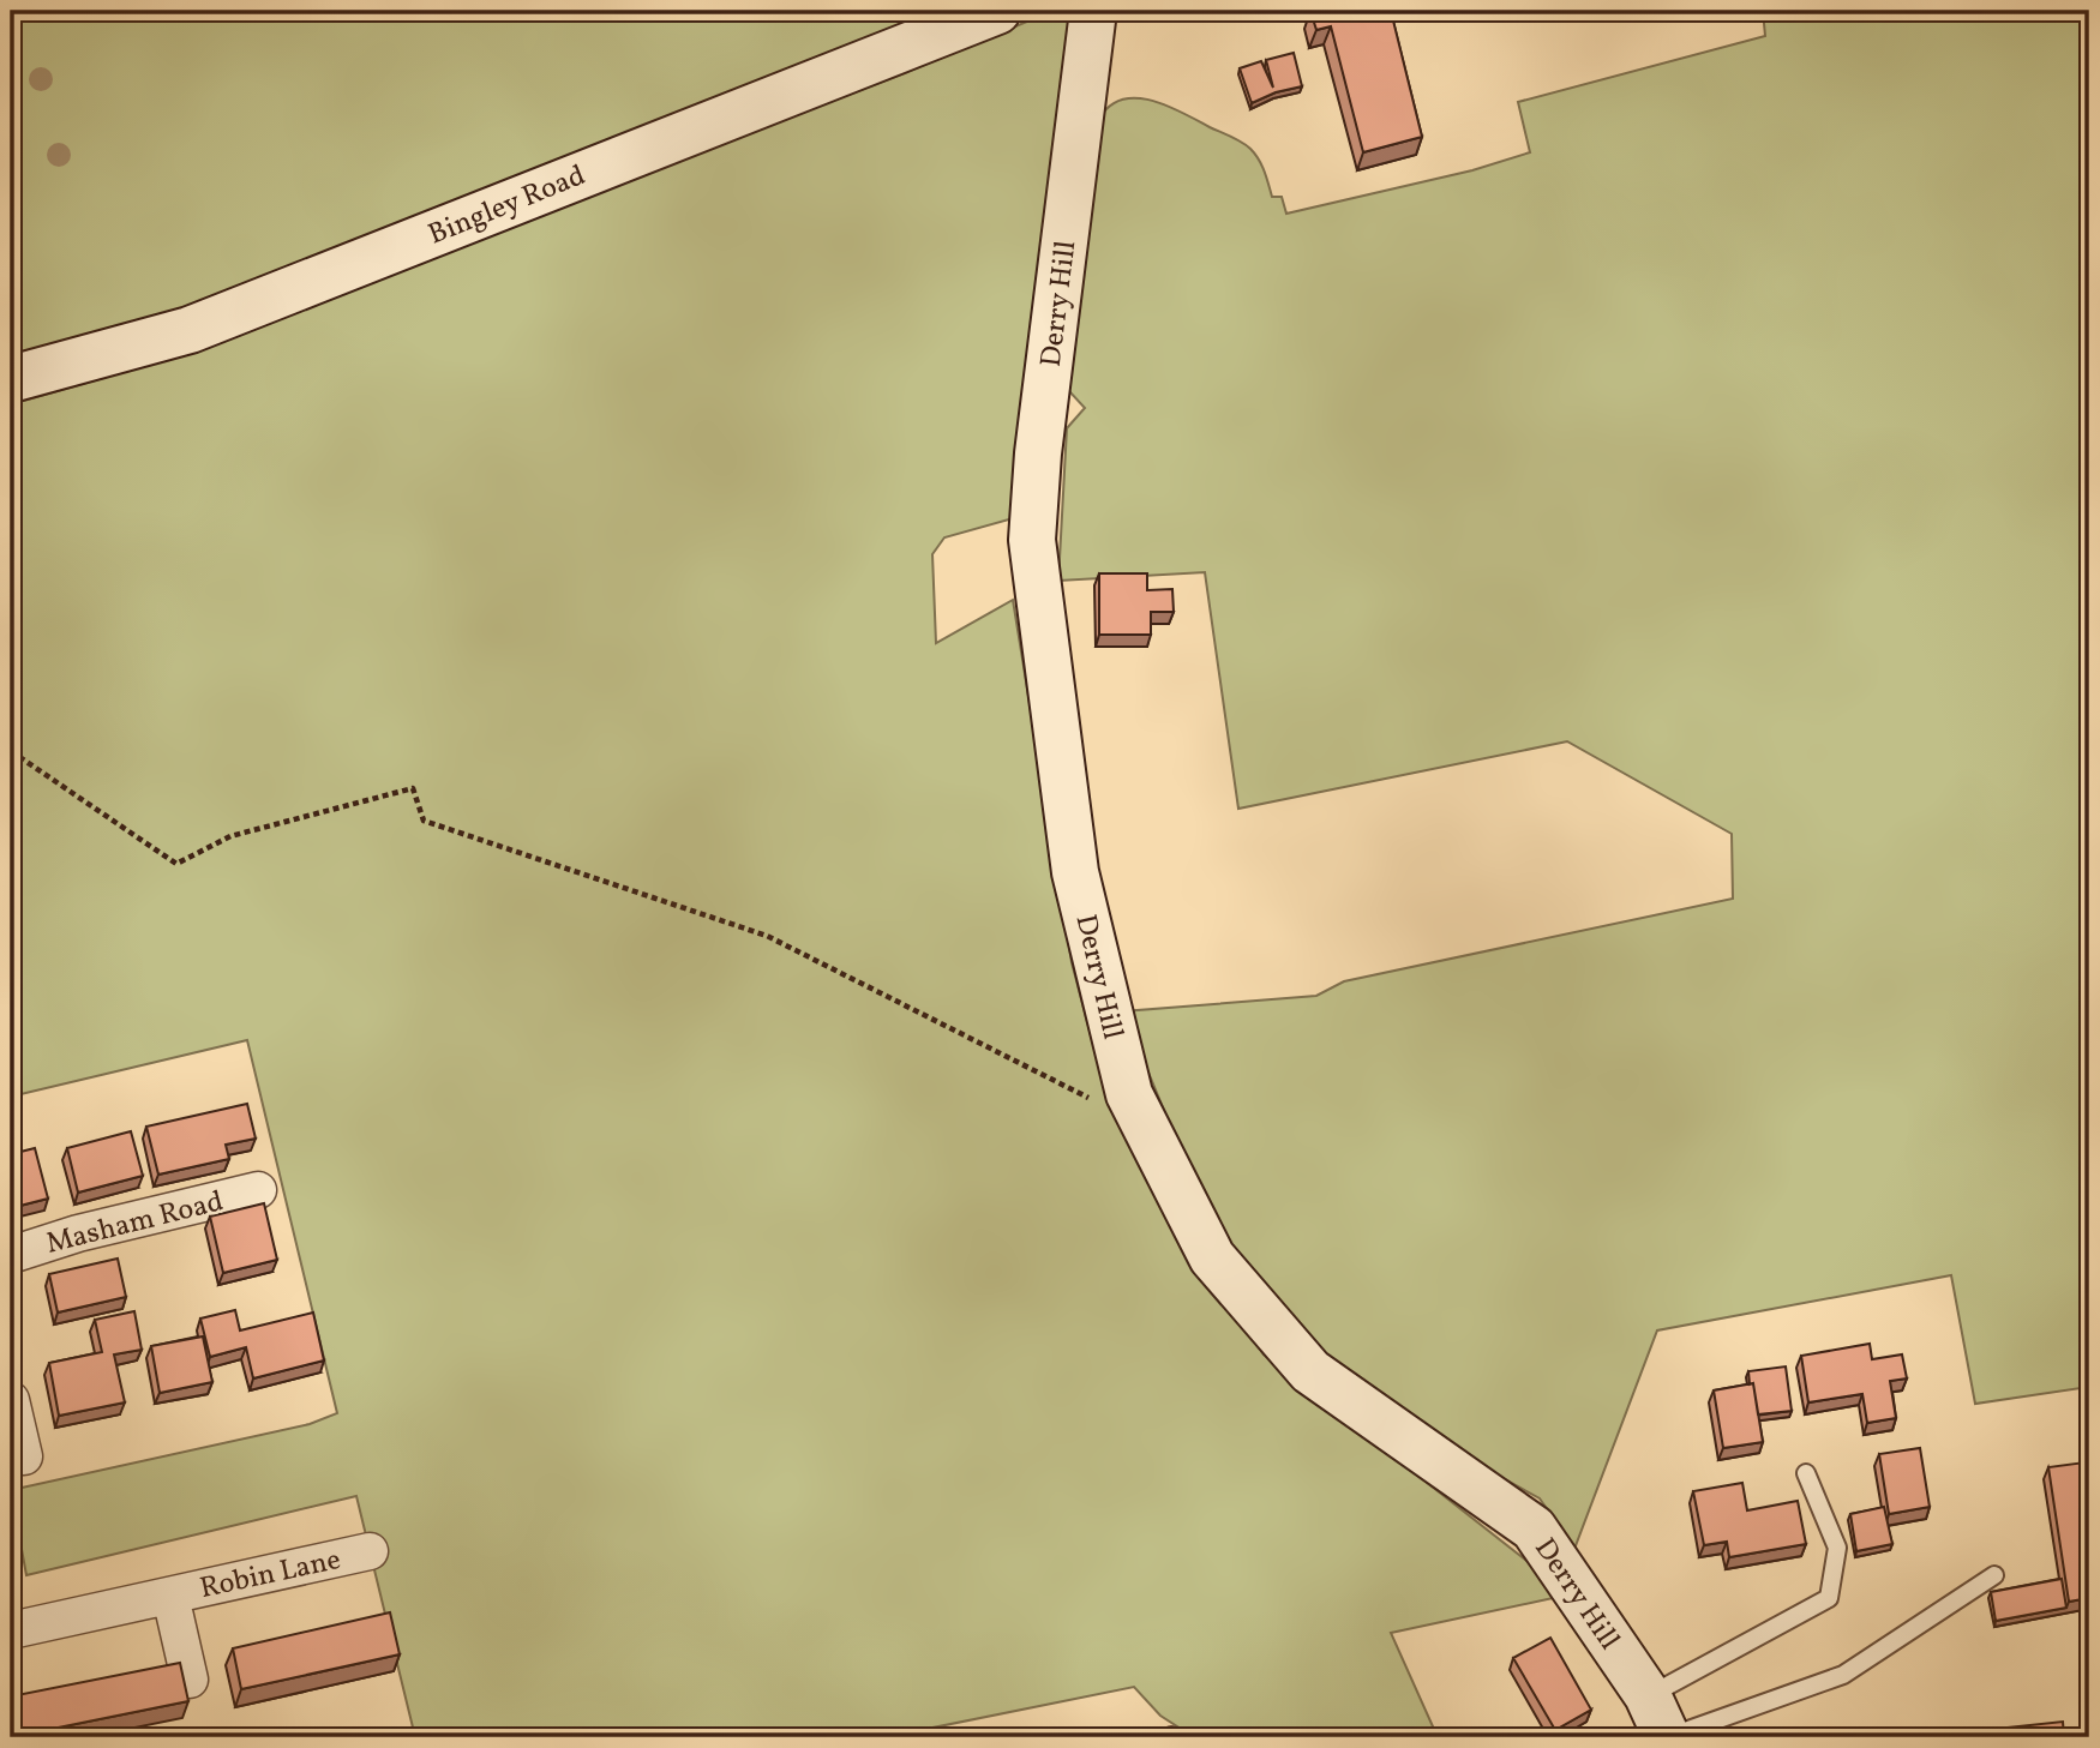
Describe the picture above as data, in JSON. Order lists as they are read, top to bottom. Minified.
{"streets":{"street":["Bingley Road","Derry Hill","Masham Road","Robin Lane"]}}
